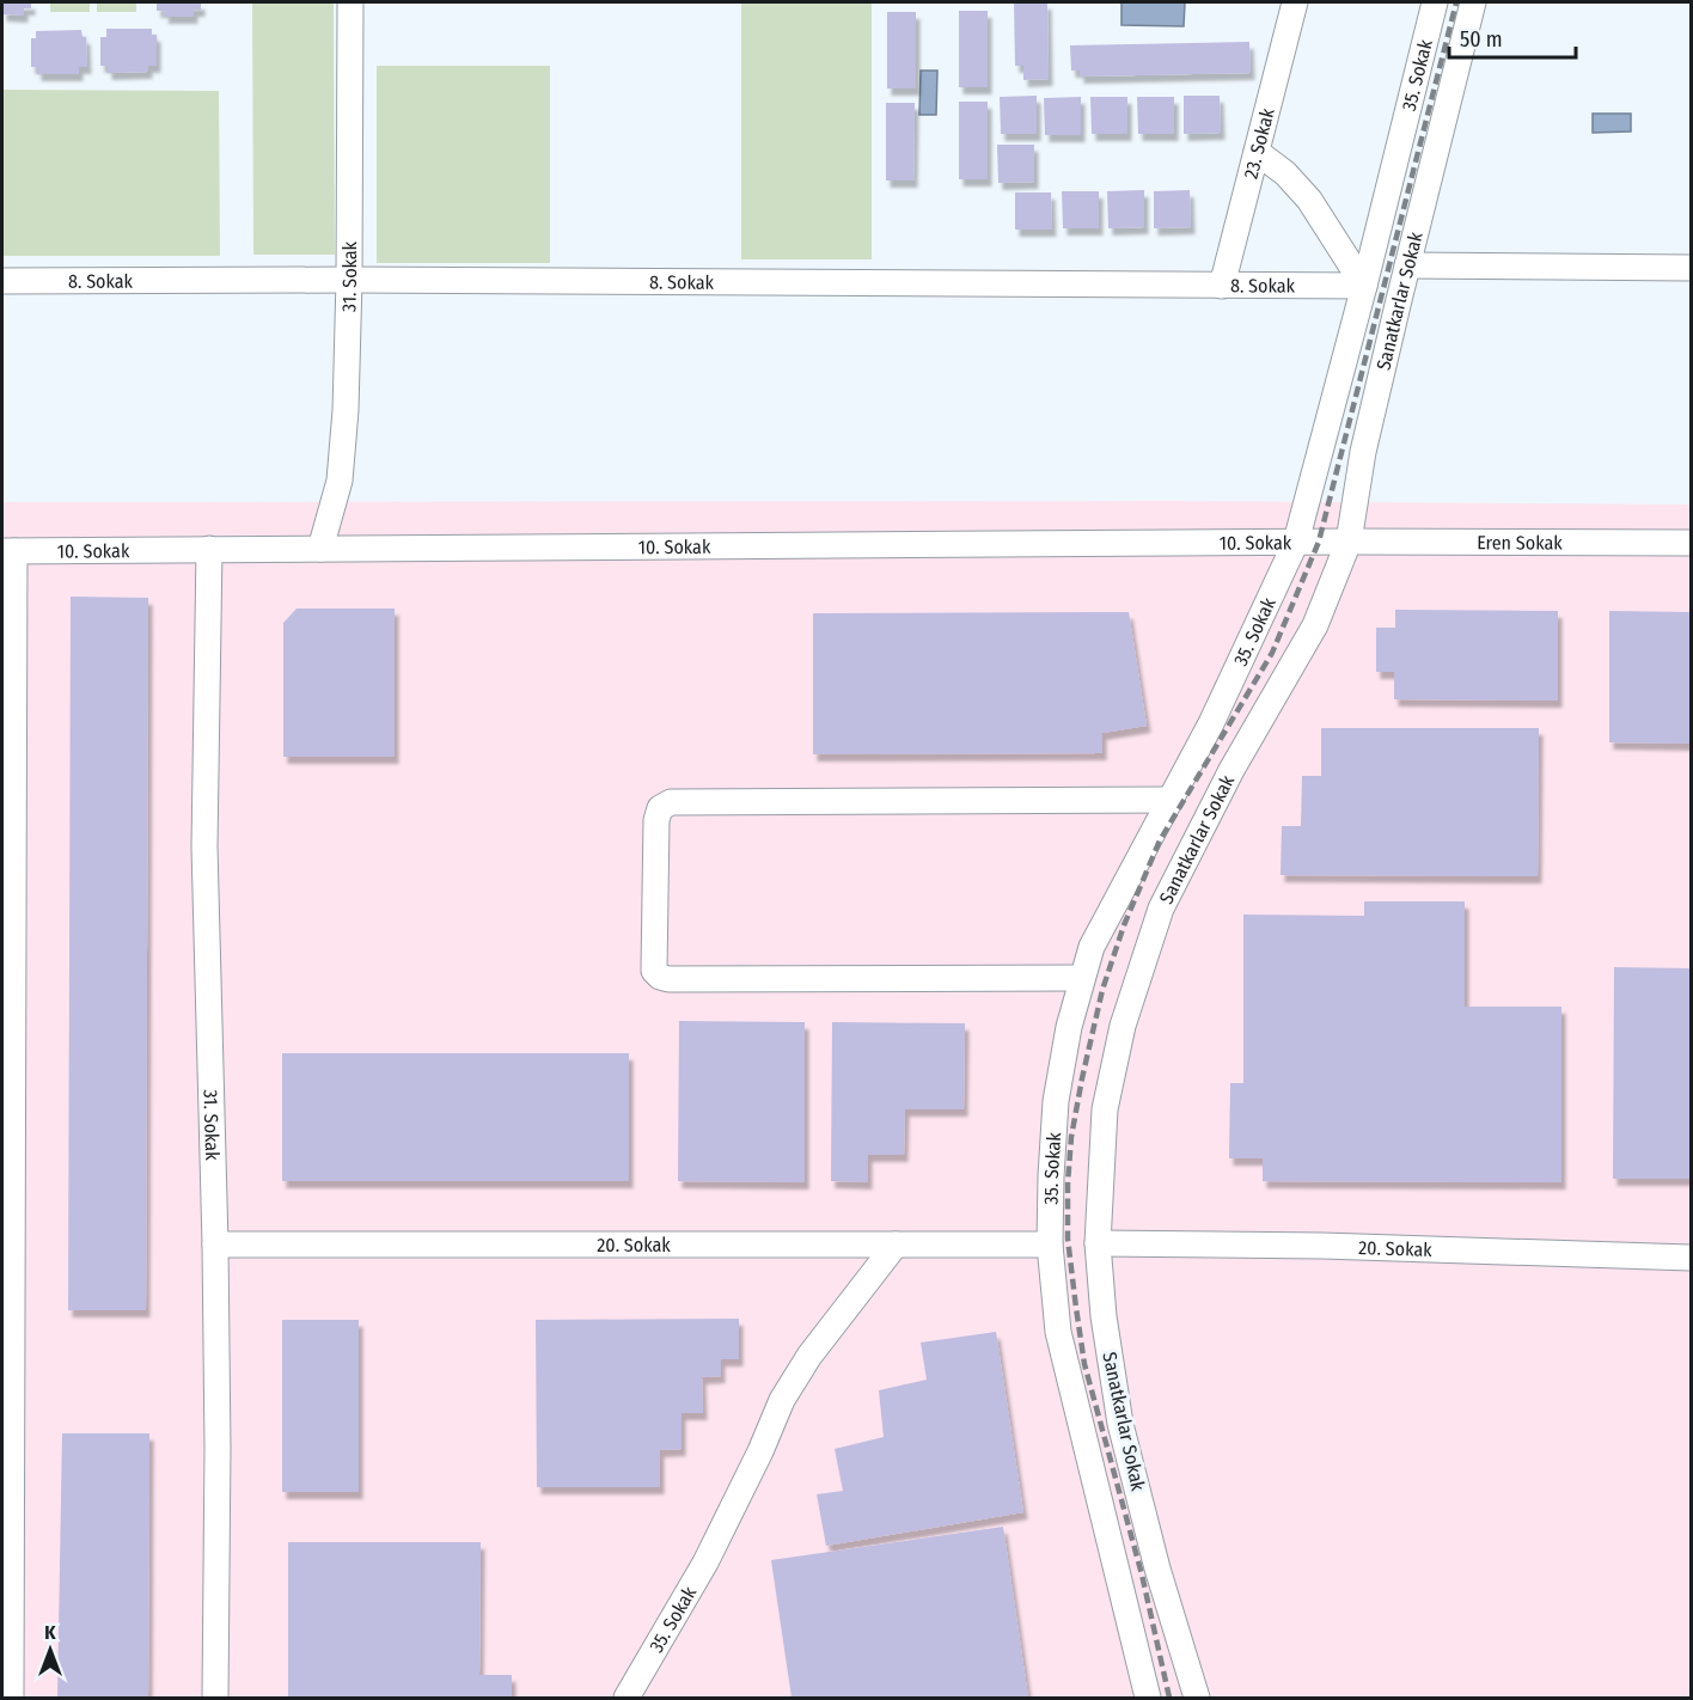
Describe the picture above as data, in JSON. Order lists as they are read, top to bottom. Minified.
{"streets":{"street":["35. Sokak","23. Sokak","31. Sokak","8. Sokak","Sanatkarlar Sokak","10. Sokak","Eren Sokak","20. Sokak"]},"crossings":[["35. Sokak","8. Sokak"],["35. Sokak","10. Sokak"],["35. Sokak","20. Sokak"],["23. Sokak","8. Sokak"],["31. Sokak","8. Sokak"],["31. Sokak","10. Sokak"],["31. Sokak","20. Sokak"],["Sanatkarlar Sokak","10. Sokak"],["Sanatkarlar Sokak","Eren Sokak"],["Sanatkarlar Sokak","20. Sokak"],["10. Sokak","Eren Sokak"]],"scale_bar":"50 m","north":"top"}
